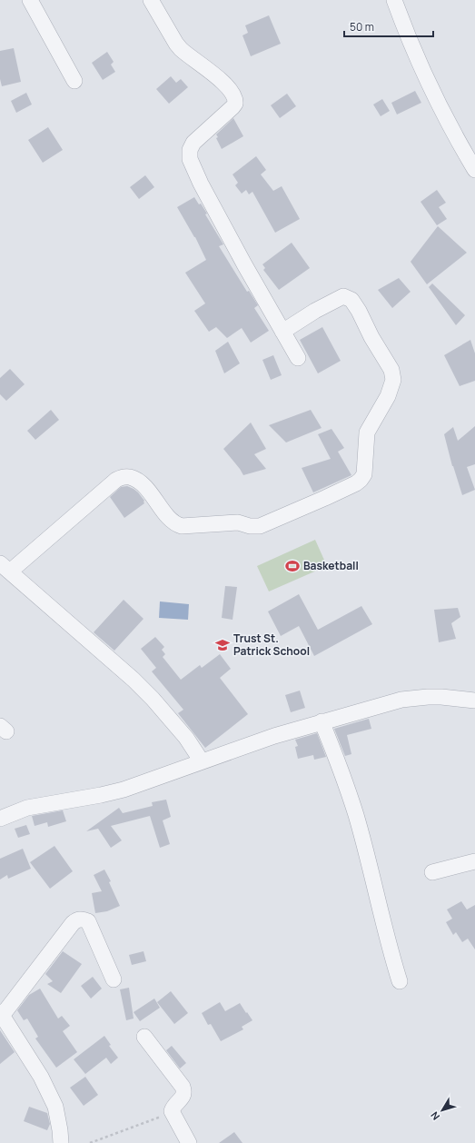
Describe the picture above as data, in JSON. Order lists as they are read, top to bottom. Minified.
{"places":{"sports":["Basketball"],"school or university":["Trust St. Patrick School"]},"scale_bar":"50 m","north":"bottom left"}
